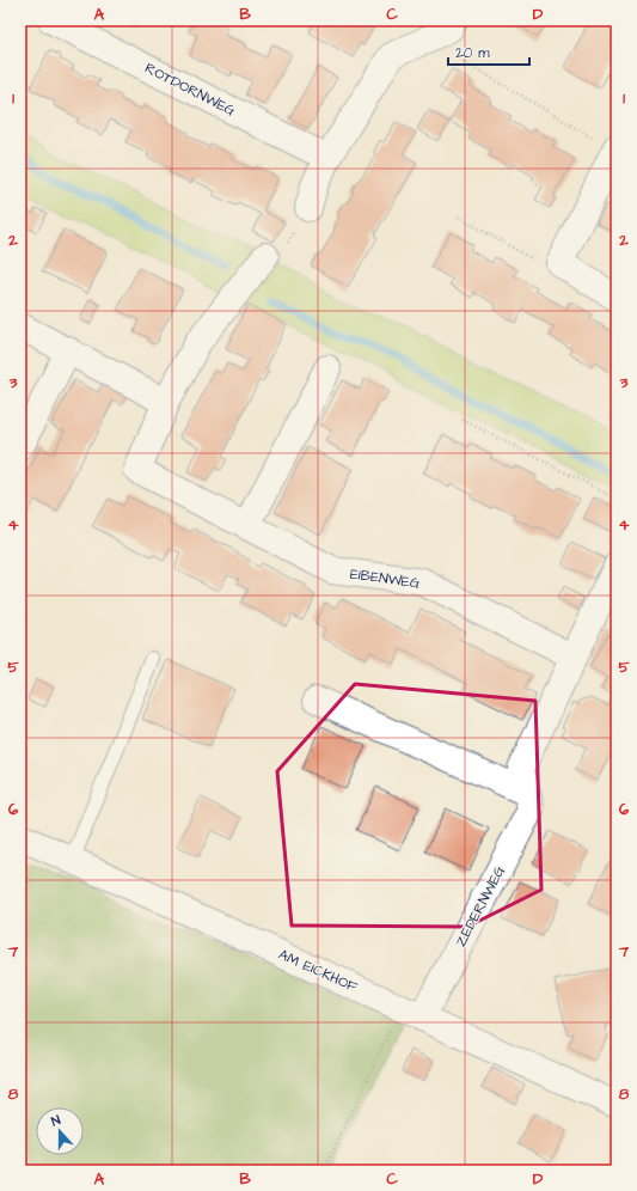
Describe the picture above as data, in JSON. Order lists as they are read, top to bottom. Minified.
{"streets":{"street":["ROTDORNWEG","EIBENWEG","ZEDERNWEG","AM EICKHOF"]},"crossings":[["EIBENWEG","ZEDERNWEG"],["ZEDERNWEG","AM EICKHOF"]],"scale_bar":"20 m","north":"top","grid":{"columns":["A","B","C","D"],"rows":["1","2","3","4","5","6","7","8"]}}
